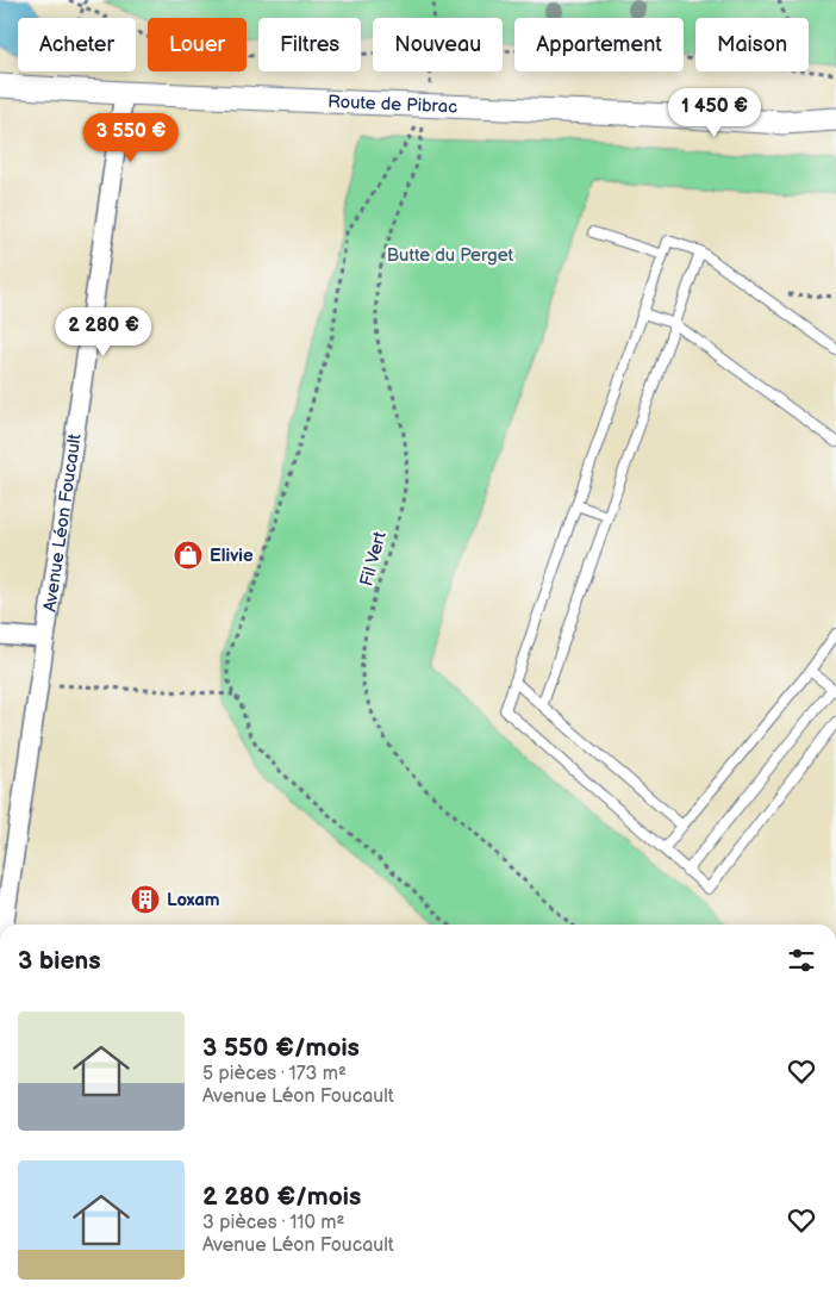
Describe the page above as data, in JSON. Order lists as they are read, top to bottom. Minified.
{"streets":{"street":["Route de Pibrac","Avenue Léon Foucault"],"path":["Fil Vert"]},"crossings":[["Route de Pibrac","Avenue Léon Foucault"]],"parks":["Butte du Perget"],"places":{"shop":["Elivie"],"building":["Loxam"]},"page":{"chip":["Acheter","Louer","Filtres","Nouveau","Appartement","Maison"],"price":["1 450 €","3 550 €","2 280 €"],"heading":"3 biens","list":[{"name":"3 550 €/mois","note":"5 pièces · 173 m² · Avenue Léon Foucault"},{"name":"2 280 €/mois","note":"3 pièces · 110 m² · Avenue Léon Foucault"}]}}
